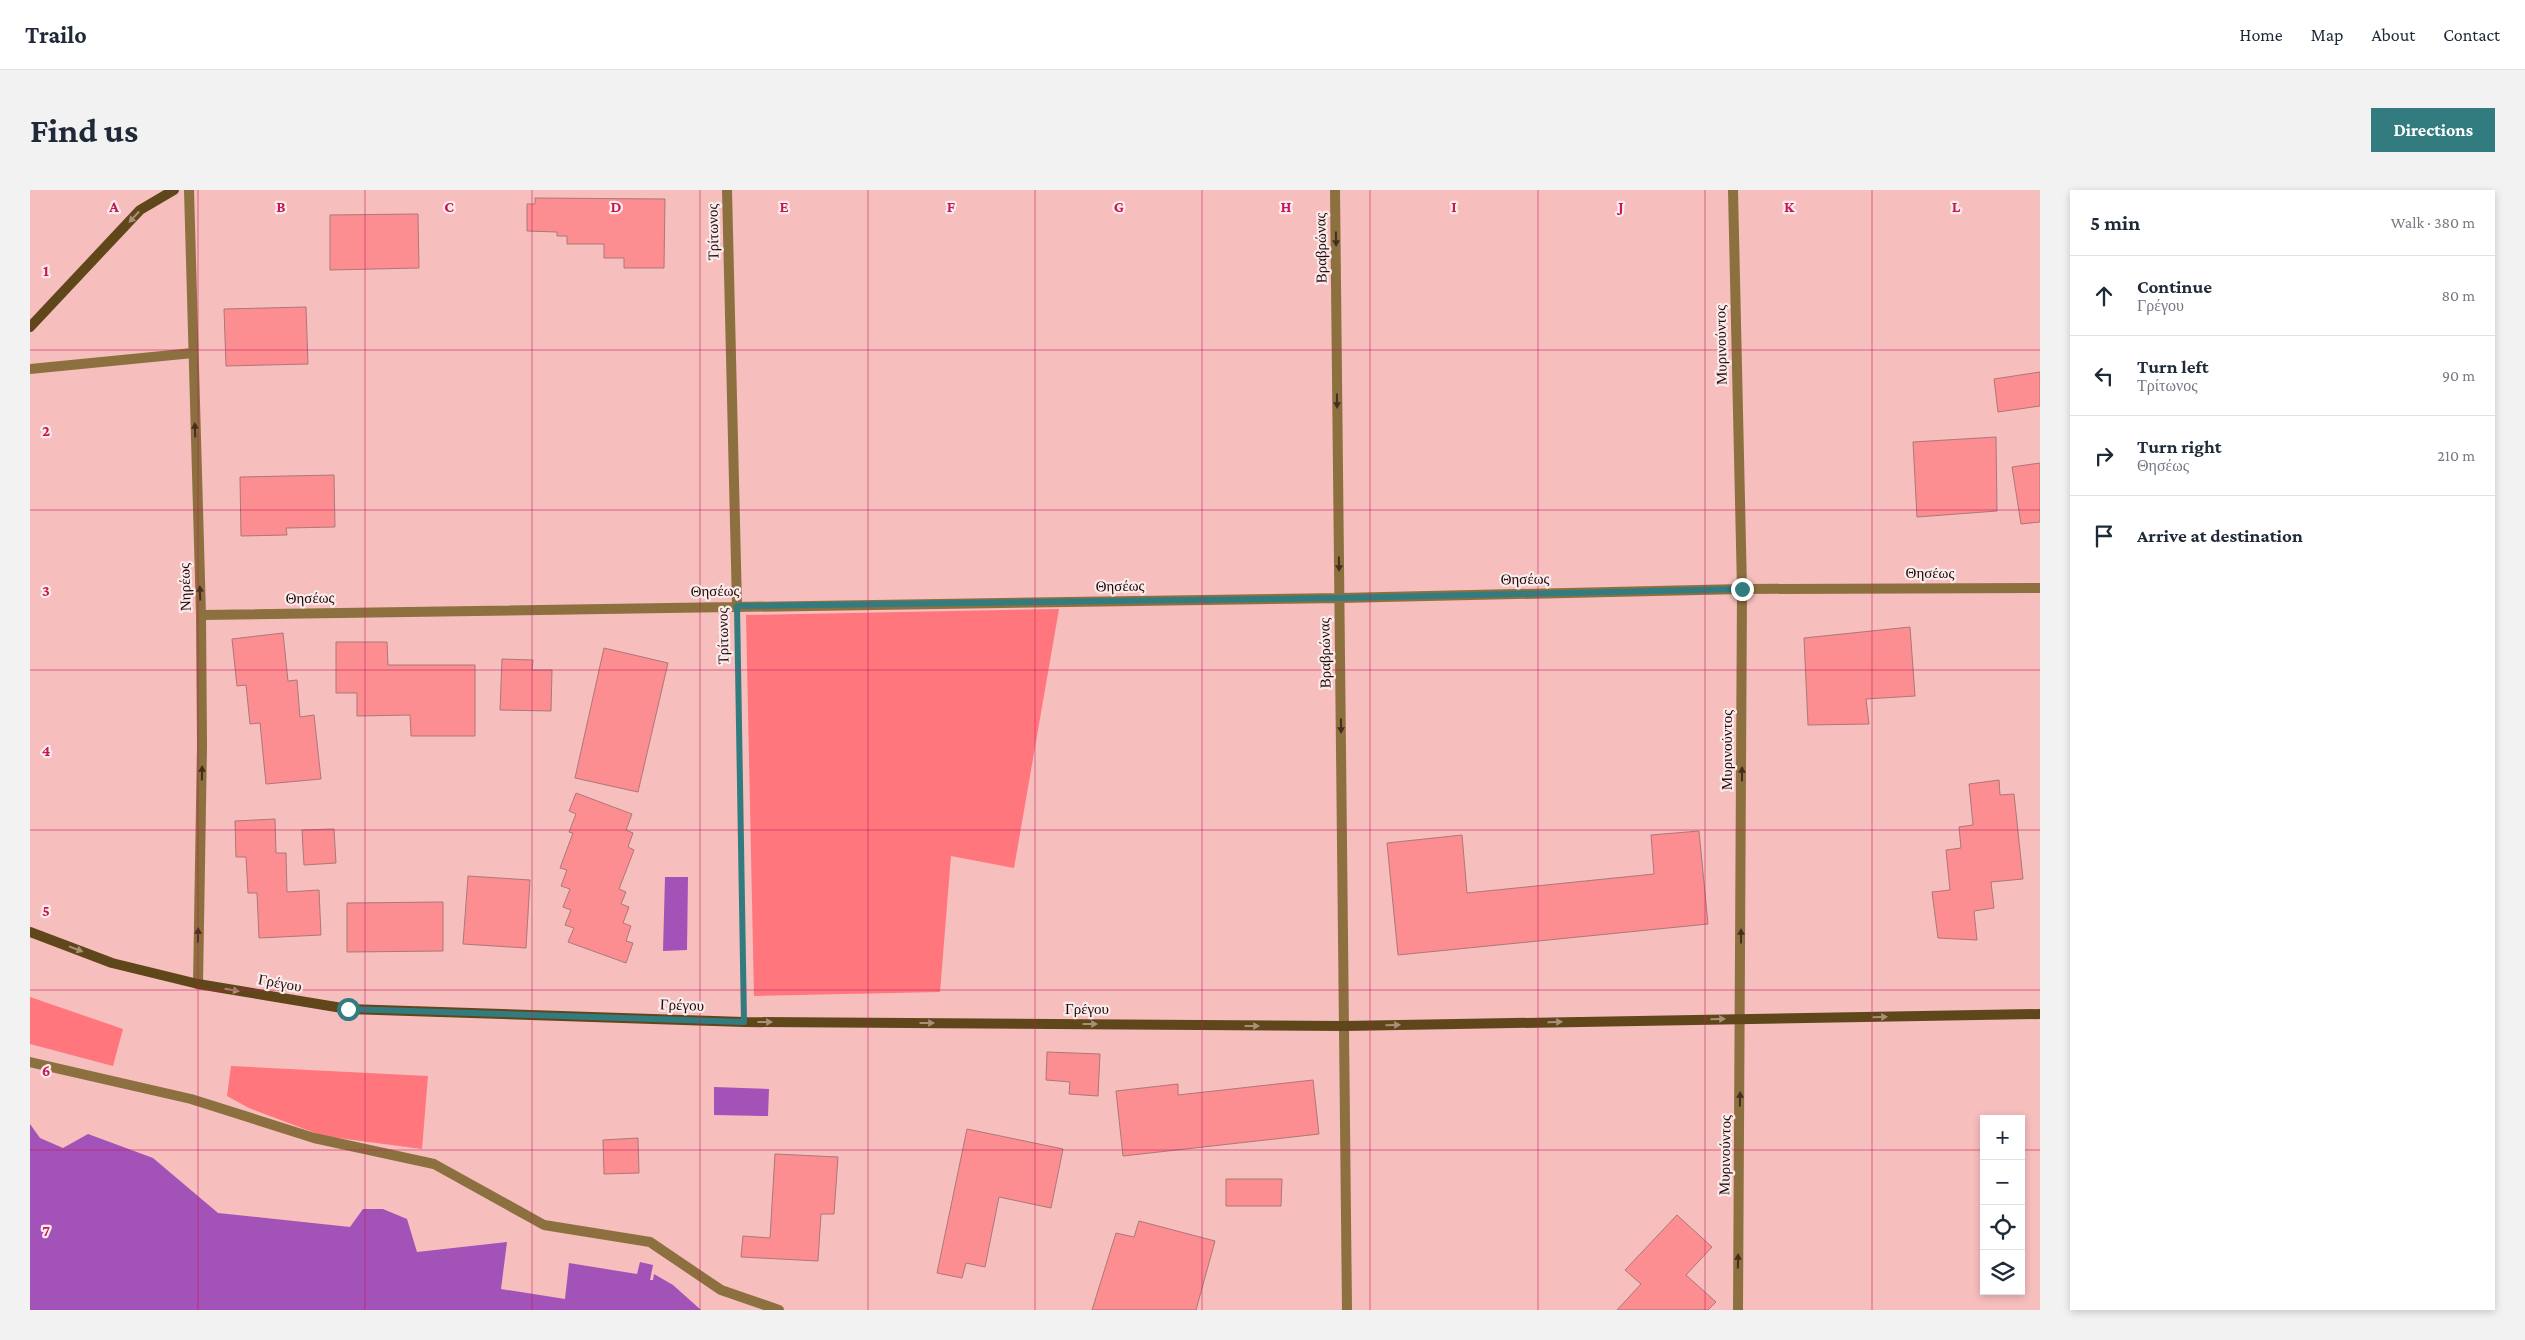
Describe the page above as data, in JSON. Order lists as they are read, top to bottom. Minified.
{"streets":{"main road":["Γρέγου"],"street":["Τρίτωνος","Βραβρώνας","Μυρινούντος","Θησέως","Νηρέως"]},"crossings":[["Τρίτωνος","Θησέως"],["Τρίτωνος","Γρέγου"],["Βραβρώνας","Θησέως"],["Βραβρώνας","Γρέγου"],["Μυρινούντος","Θησέως"],["Μυρινούντος","Γρέγου"],["Θησέως","Νηρέως"],["Νηρέως","Γρέγου"]],"one_way":["Βραβρώνας","Μυρινούντος","Νηρέως","Γρέγου"],"page":{"header":"Trailo","nav":["Home","Map","About","Contact"],"buttons":"Directions","title":"Find us","heading":["5 min","Walk · 380 m"],"list":[["Continue","Γρέγου","80 m"],["Turn left","Τρίτωνος","90 m"],["Turn right","Θησέως","210 m"],"Arrive at destination"],"map_buttons":["+","−"]},"grid":{"columns":["A","B","C","D","E","F","G","H","I","J","K","L"],"rows":["1","2","3","4","5","6","7"]}}
